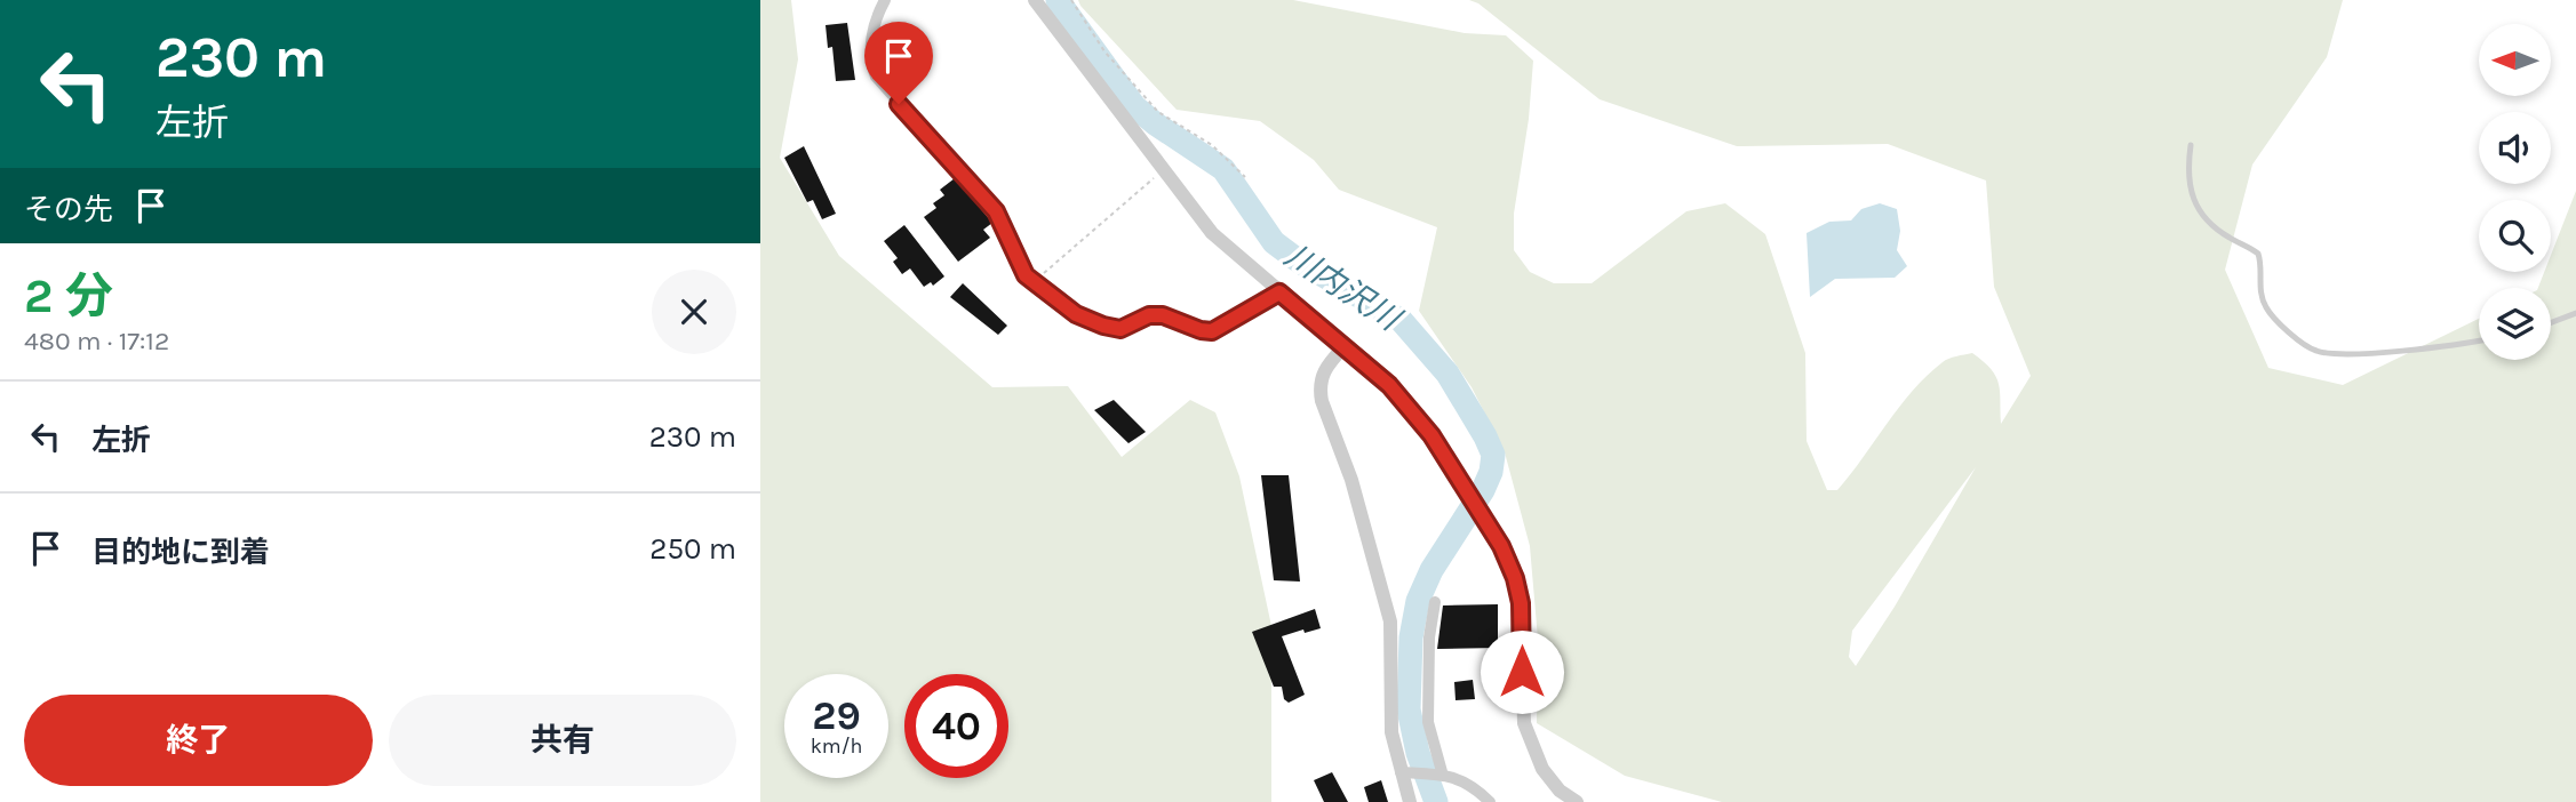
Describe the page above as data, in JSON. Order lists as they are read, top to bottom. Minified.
{"water":["川内沢川"],"north":"left","page":{"turn":["230 m","左折"],"then":"その先","heading":["2 分","480 m · 17:12"],"list":[{"name":"左折","value":"230 m"},{"name":"目的地に到着","value":"250 m"}],"speed":"29 km/h","limit":"40","buttons":["終了","共有"]}}
